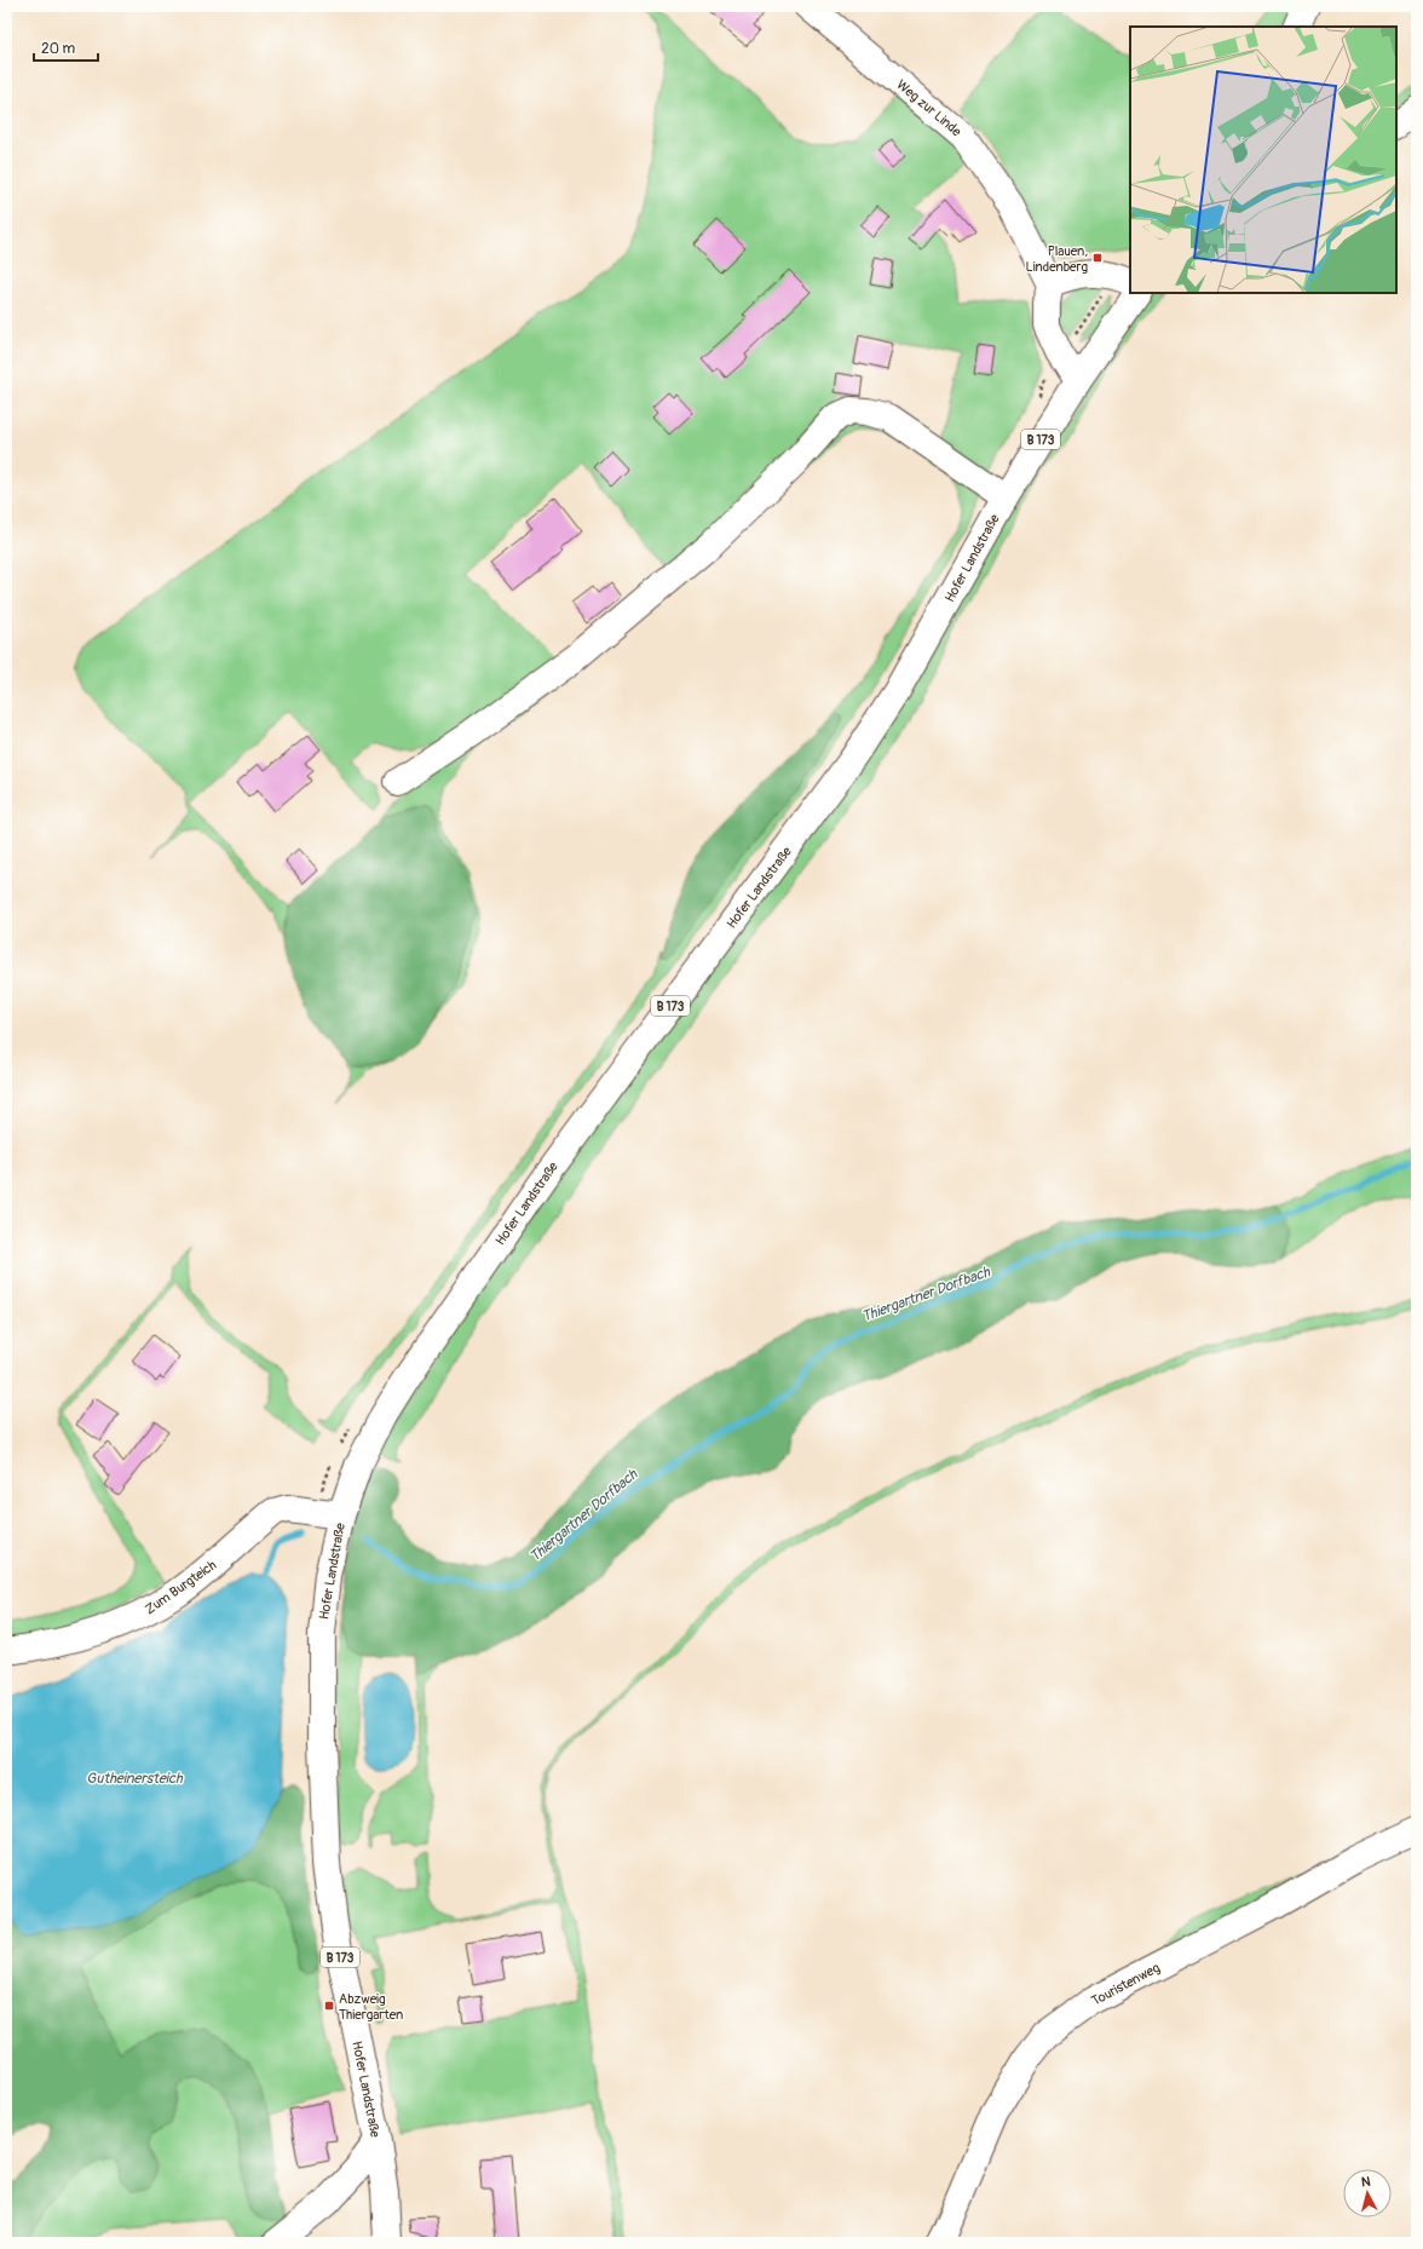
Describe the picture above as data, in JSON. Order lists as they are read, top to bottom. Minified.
{"streets":{"main road":["Weg zur Linde","B 173","Hofer Landstraße","Zum Burgteich","Touristenweg"]},"crossings":[["Hofer Landstraße","Zum Burgteich"]],"water":["Thiergartner Dorfbach","Gutheinersteich"],"places":{"transit":["Plauen, Lindenberg","Abzweig Thiergarten"]},"scale_bar":"20 m","north":"top"}
